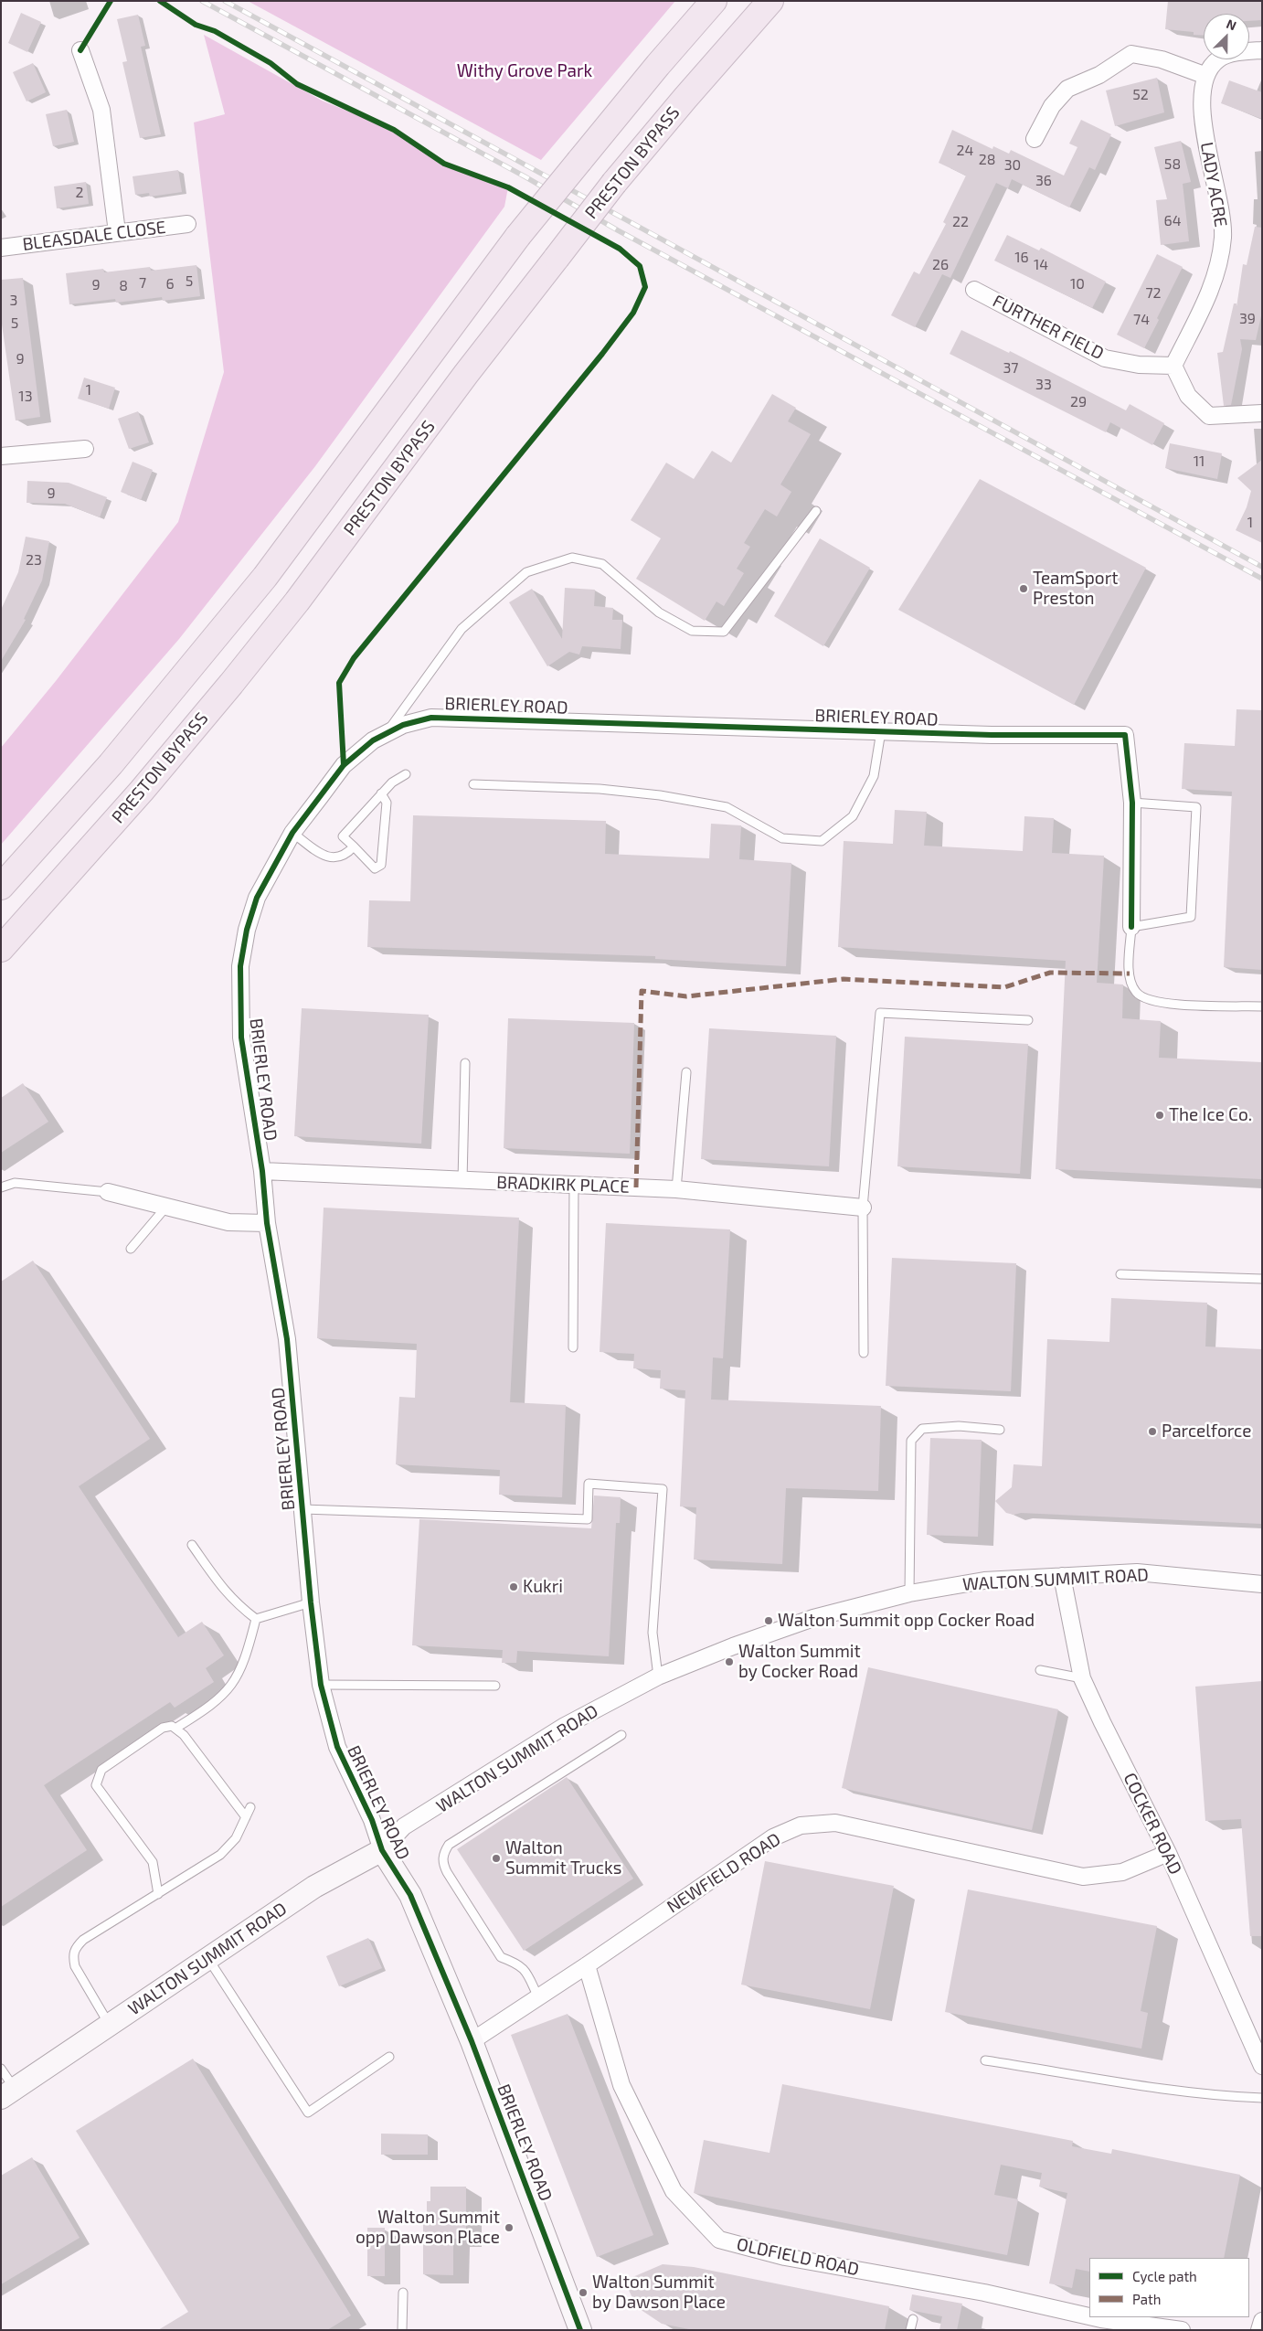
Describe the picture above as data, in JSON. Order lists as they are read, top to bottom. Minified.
{"streets":{"highway":["PRESTON BYPASS"],"street":["LADY ACRE","BLEASDALE CLOSE","FURTHER FIELD","BRIERLEY ROAD","BRADKIRK PLACE","WALTON SUMMIT ROAD","COCKER ROAD","NEWFIELD ROAD","OLDFIELD ROAD"]},"crossings":[["LADY ACRE","FURTHER FIELD"],["BRIERLEY ROAD","BRADKIRK PLACE"],["BRIERLEY ROAD","WALTON SUMMIT ROAD"],["BRIERLEY ROAD","NEWFIELD ROAD"],["WALTON SUMMIT ROAD","COCKER ROAD"],["COCKER ROAD","NEWFIELD ROAD"],["NEWFIELD ROAD","OLDFIELD ROAD"]],"parks":["Withy Grove Park"],"places":["TeamSport Preston","The Ice Co.","Parcelforce","Kukri","Walton Summit opp Cocker Road","Walton Summit by Cocker Road","Walton Summit Trucks","Walton Summit opp Dawson Place","Walton Summit by Dawson Place"],"house_numbers":["52","24","28","58","30","36","2","64","22","16","26","14","5","7","6","10","9","8","72","3","39","74","5","9","37","33","1","13","29","11","9","1","23"],"legend":["Cycle path","Path"],"north":"top right"}
